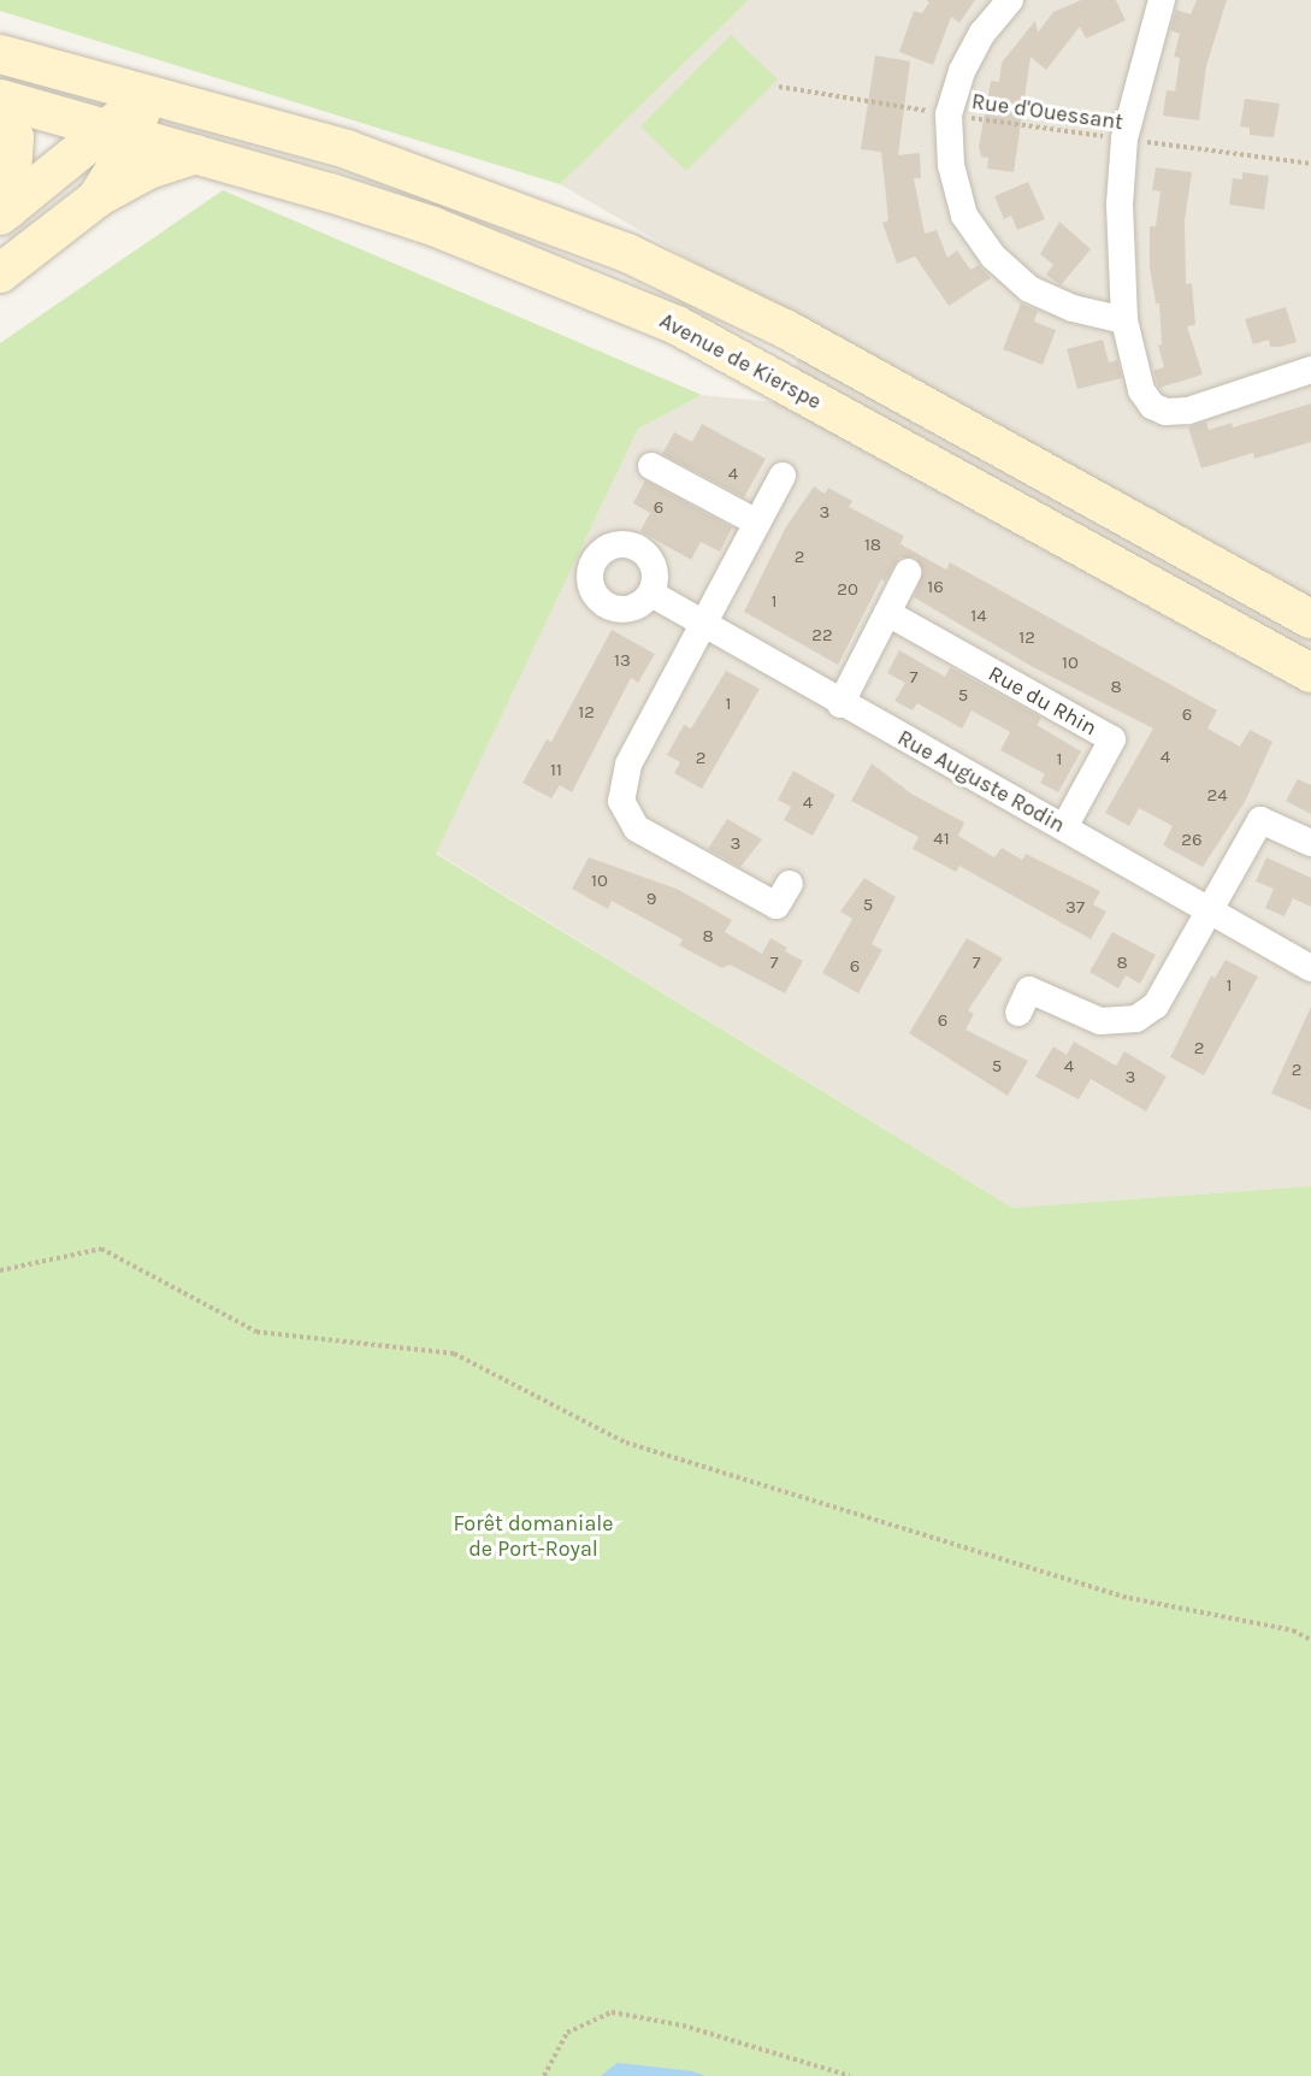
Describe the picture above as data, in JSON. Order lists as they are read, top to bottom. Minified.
{"streets":{"main road":["Avenue de Kierspe"],"street":["Rue du Rhin","Rue Auguste Rodin"],"path":["Rue d'Ouessant"]},"crossings":[["Rue du Rhin","Rue Auguste Rodin"]],"parks":["Forêt domaniale de Port-Royal"],"house_numbers":["4","6","3","18","2","16","20","1","14","22","12","13","10","7","8","5","1","12","6","4","2","1","11","24","4","41","26","3","10","9","5","37","8","7","7","8","6","1","6","2","5","4","2","3"]}
